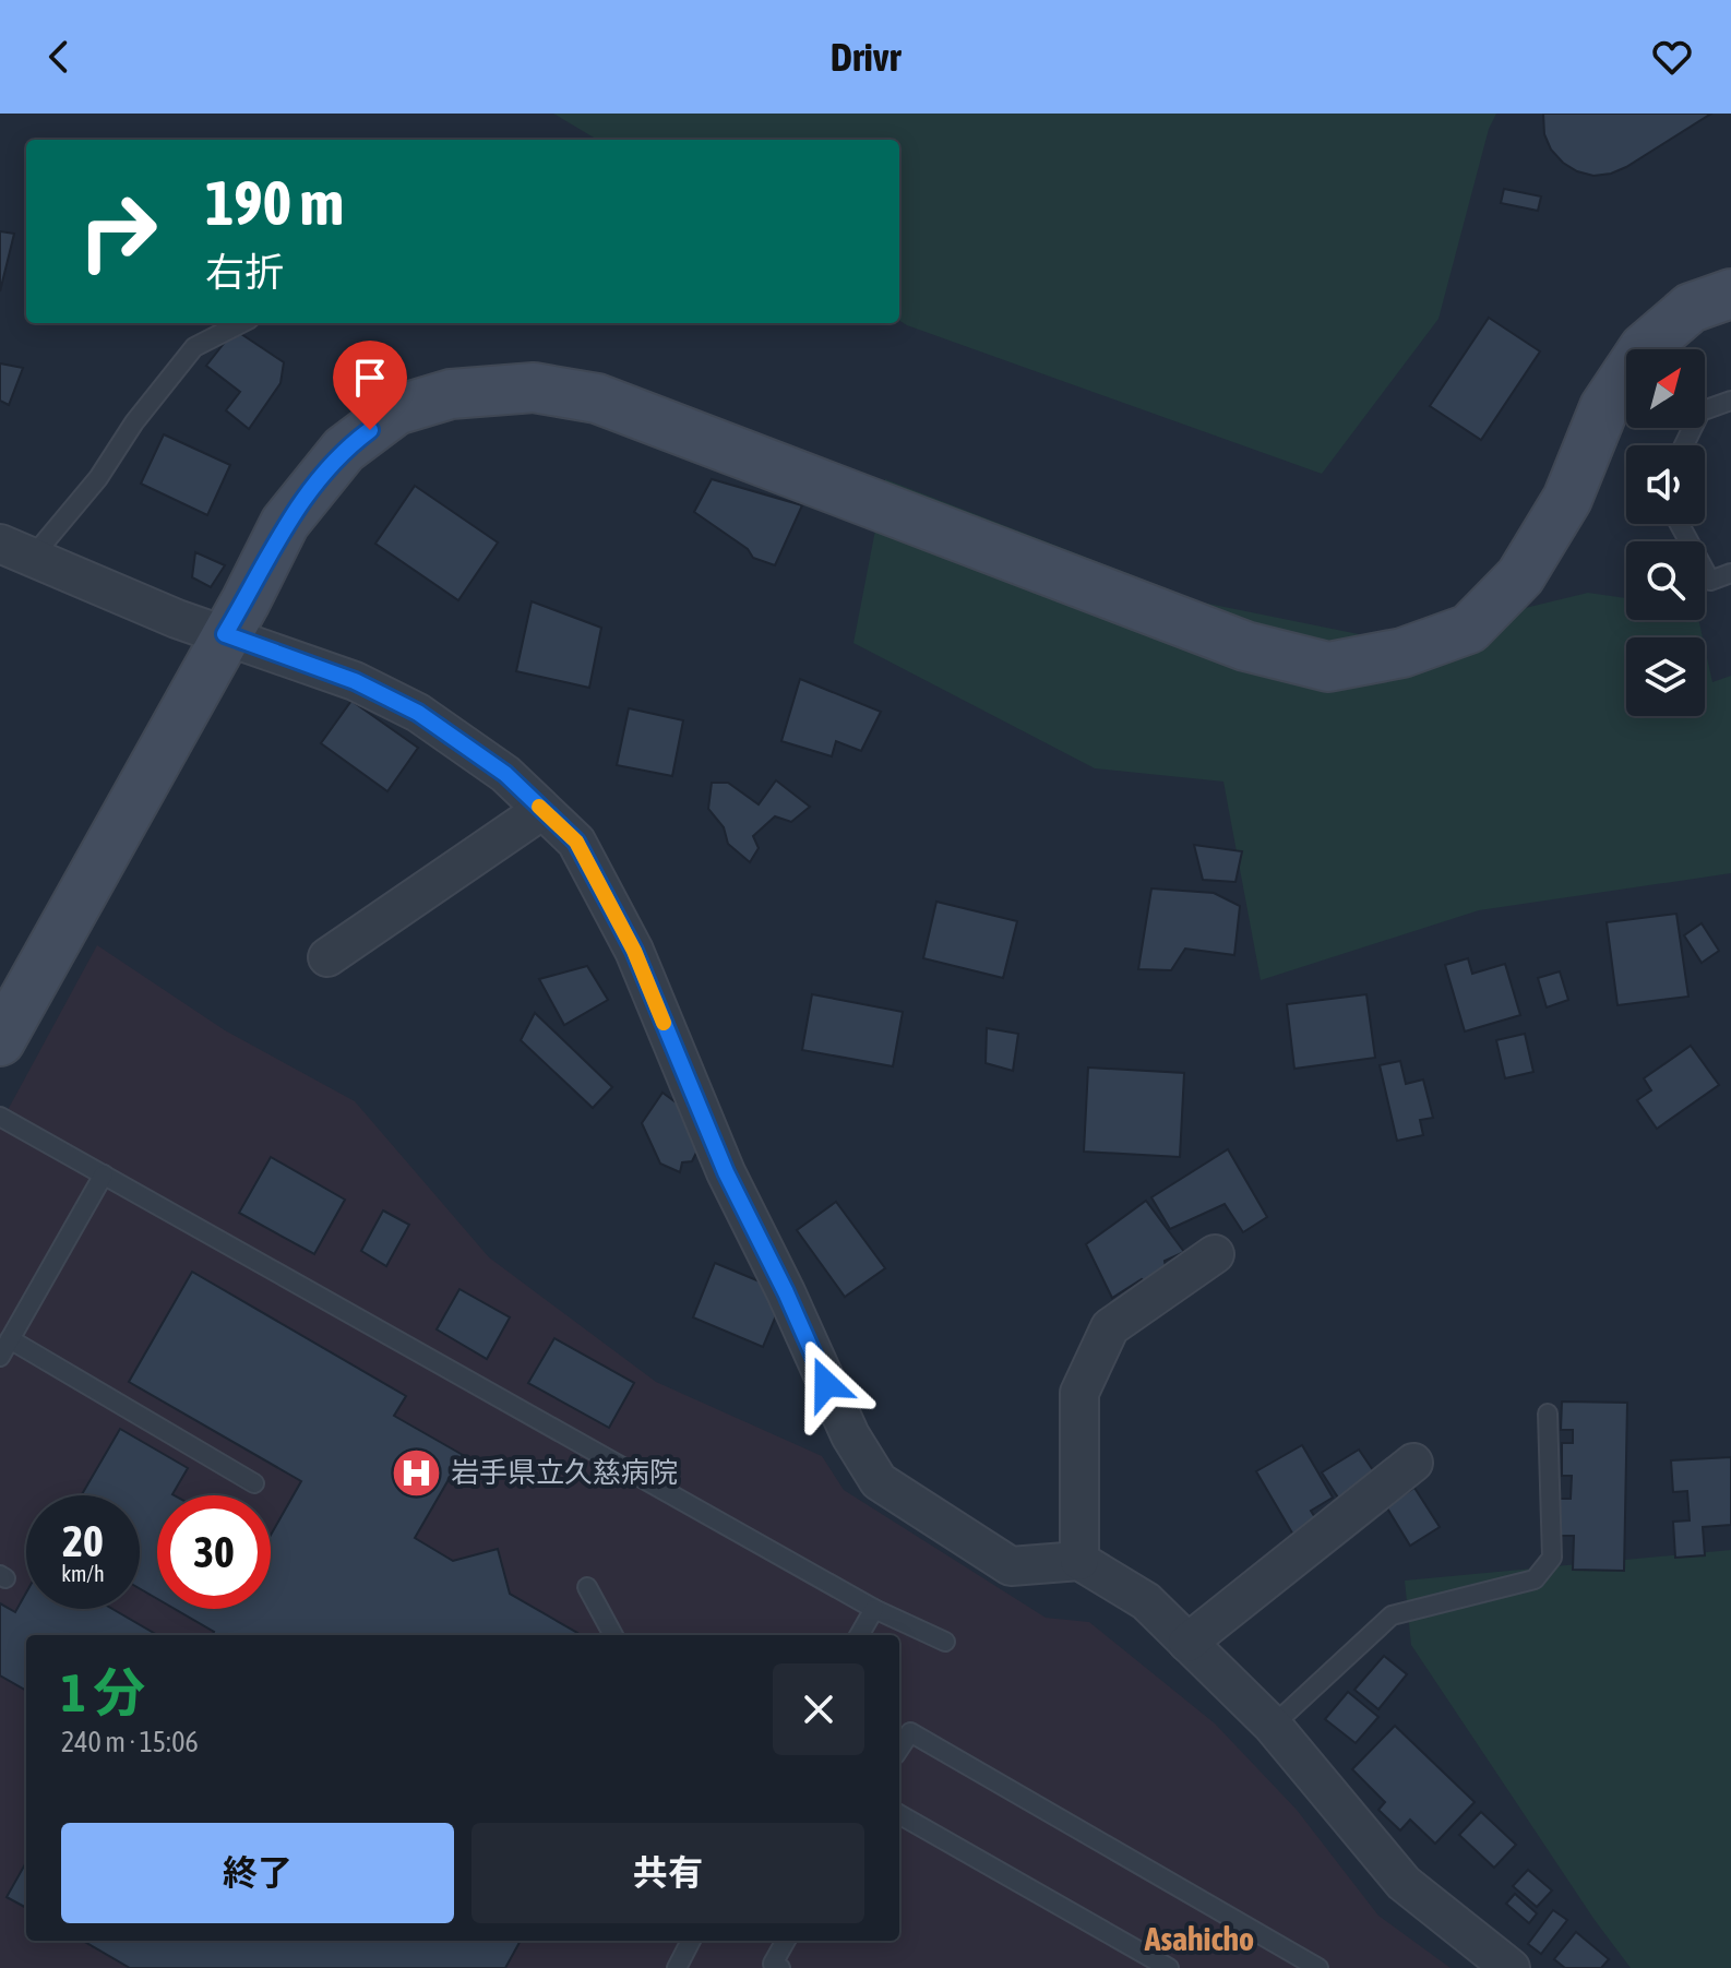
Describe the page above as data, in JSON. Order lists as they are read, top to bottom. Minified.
{"districts":["Asahicho"],"places":{"hospital":["岩手県立久慈病院"]},"north":"top right","page":{"header":"Drivr","turn":["190 m","右折"],"speed":"20 km/h","limit":"30","heading":["1 分","240 m · 15:06"],"buttons":["終了","共有"]}}
